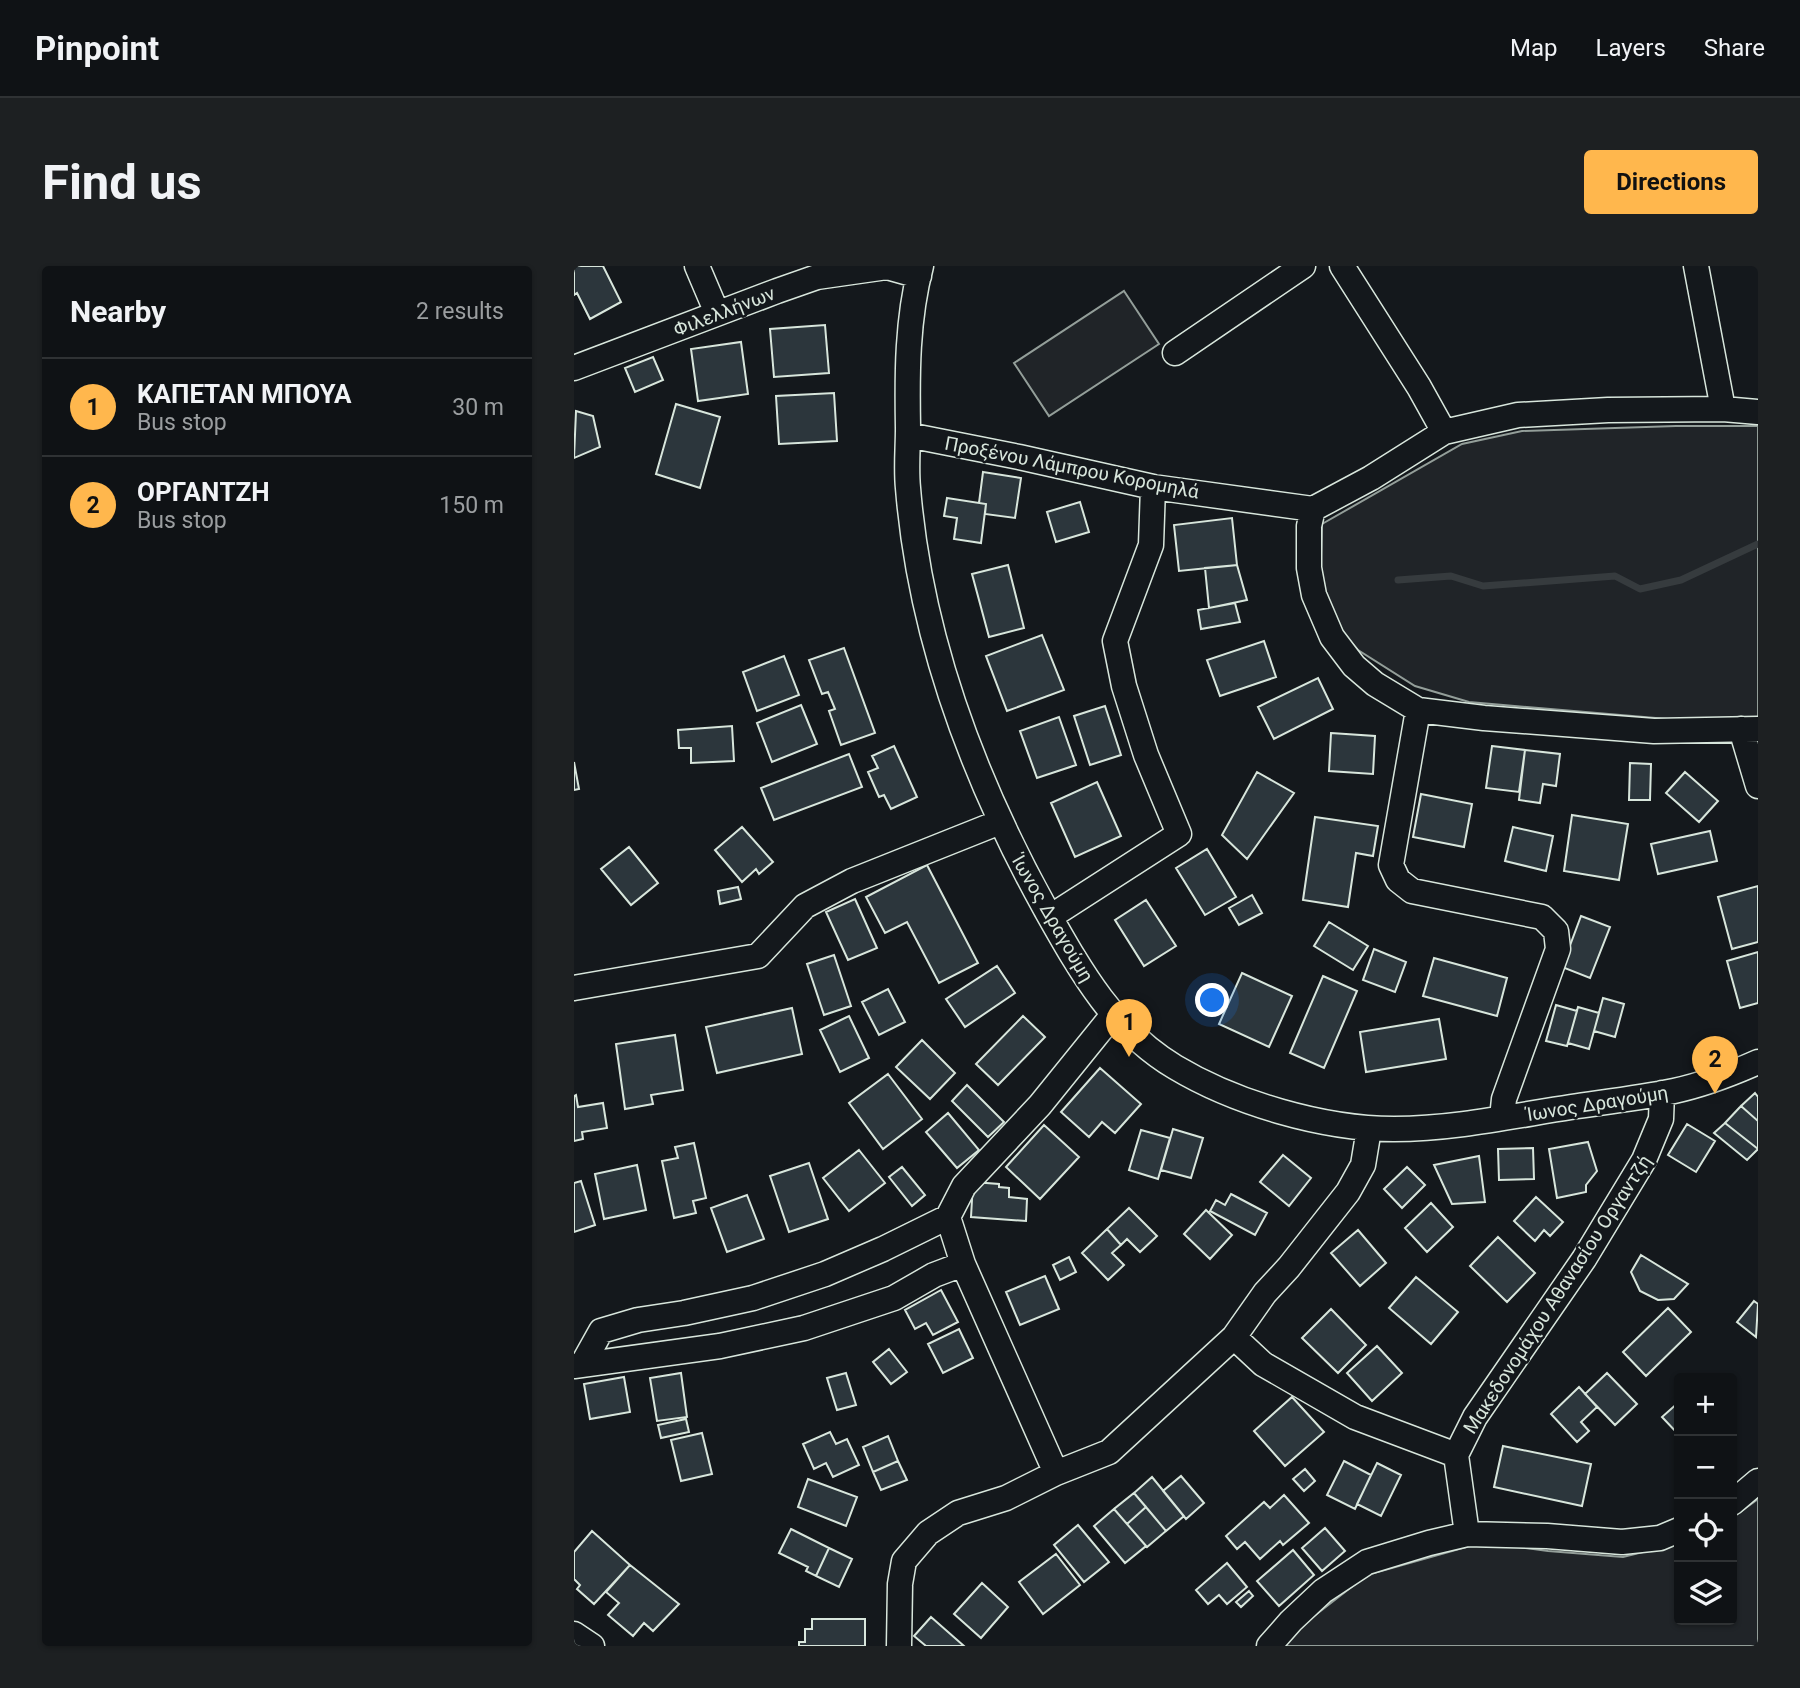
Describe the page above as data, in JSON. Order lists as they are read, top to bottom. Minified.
{"streets":{"street":["Φιλελλήνων","Προξένου Λάμπρου Κορομηλά","Ίωνος Δραγούμη","Μακεδονομάχου Αθανασίου Οργαντζή"]},"crossings":[["Φιλελλήνων","Ίωνος Δραγούμη"],["Προξένου Λάμπρου Κορομηλά","Ίωνος Δραγούμη"],["Ίωνος Δραγούμη","Μακεδονομάχου Αθανασίου Οργαντζή"]],"page":{"header":"Pinpoint","nav":["Map","Layers","Share"],"buttons":"Directions","title":"Find us","heading":["Nearby","2 results"],"list":[{"mark":"1","name":"ΚΑΠΕΤΑΝ ΜΠΟΥΑ","note":"Bus stop","value":"30 m"},{"mark":"2","name":"ΟΡΓΑΝΤΖΗ","note":"Bus stop","value":"150 m"}],"pins":["1","2"],"map_buttons":["+","−"]}}
